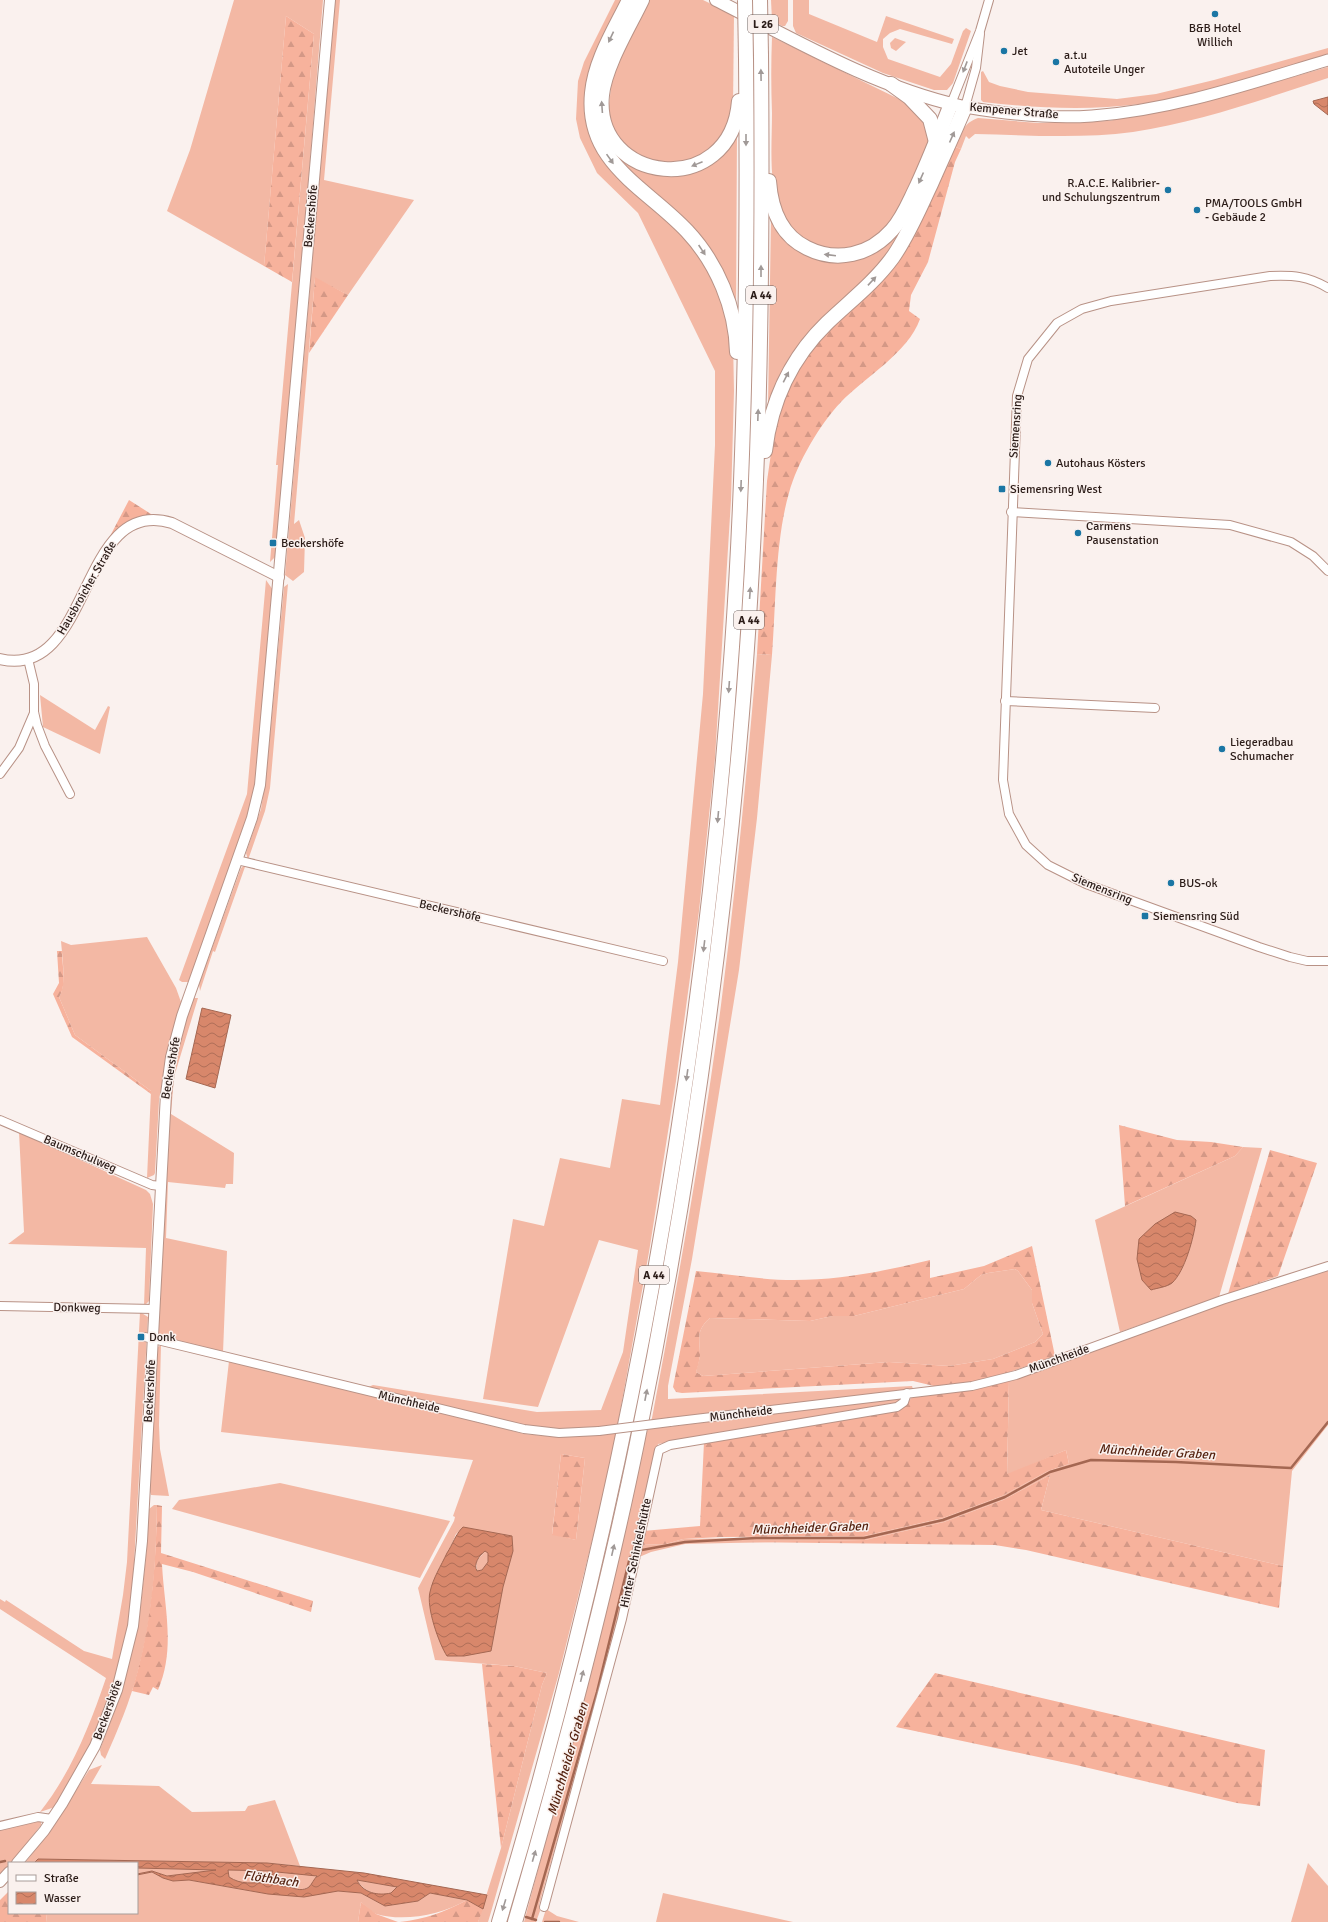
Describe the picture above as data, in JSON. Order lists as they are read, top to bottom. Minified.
{"streets":{"highway":["A 44"],"main road":["L 26","Kempener Straße"],"street":["Beckershöfe","Siemensring","Hausbroicher Straße","Baumschulweg","Donkweg","Münchheide","Hinter Schinkelshütte"]},"crossings":[["Beckershöfe","Hausbroicher Straße"],["Beckershöfe","Baumschulweg"],["Beckershöfe","Donkweg"],["Beckershöfe","Münchheide"],["Münchheide","Hinter Schinkelshütte"]],"water":["Münchheider Graben","Flöthbach"],"places":{"other":["B&B Hotel Willich","Jet","a.t.u Autoteile Unger","R.A.C.E. Kalibrier- und Schulungszentrum","PMA/TOOLS GmbH - Gebäude 2","Autohaus Kösters","Carmens Pausenstation","Liegeradbau Schumacher","BUS-ok"],"transit":["Siemensring West","Beckershöfe","Siemensring Süd","Donk"]},"legend":["Straße","Wasser"]}
